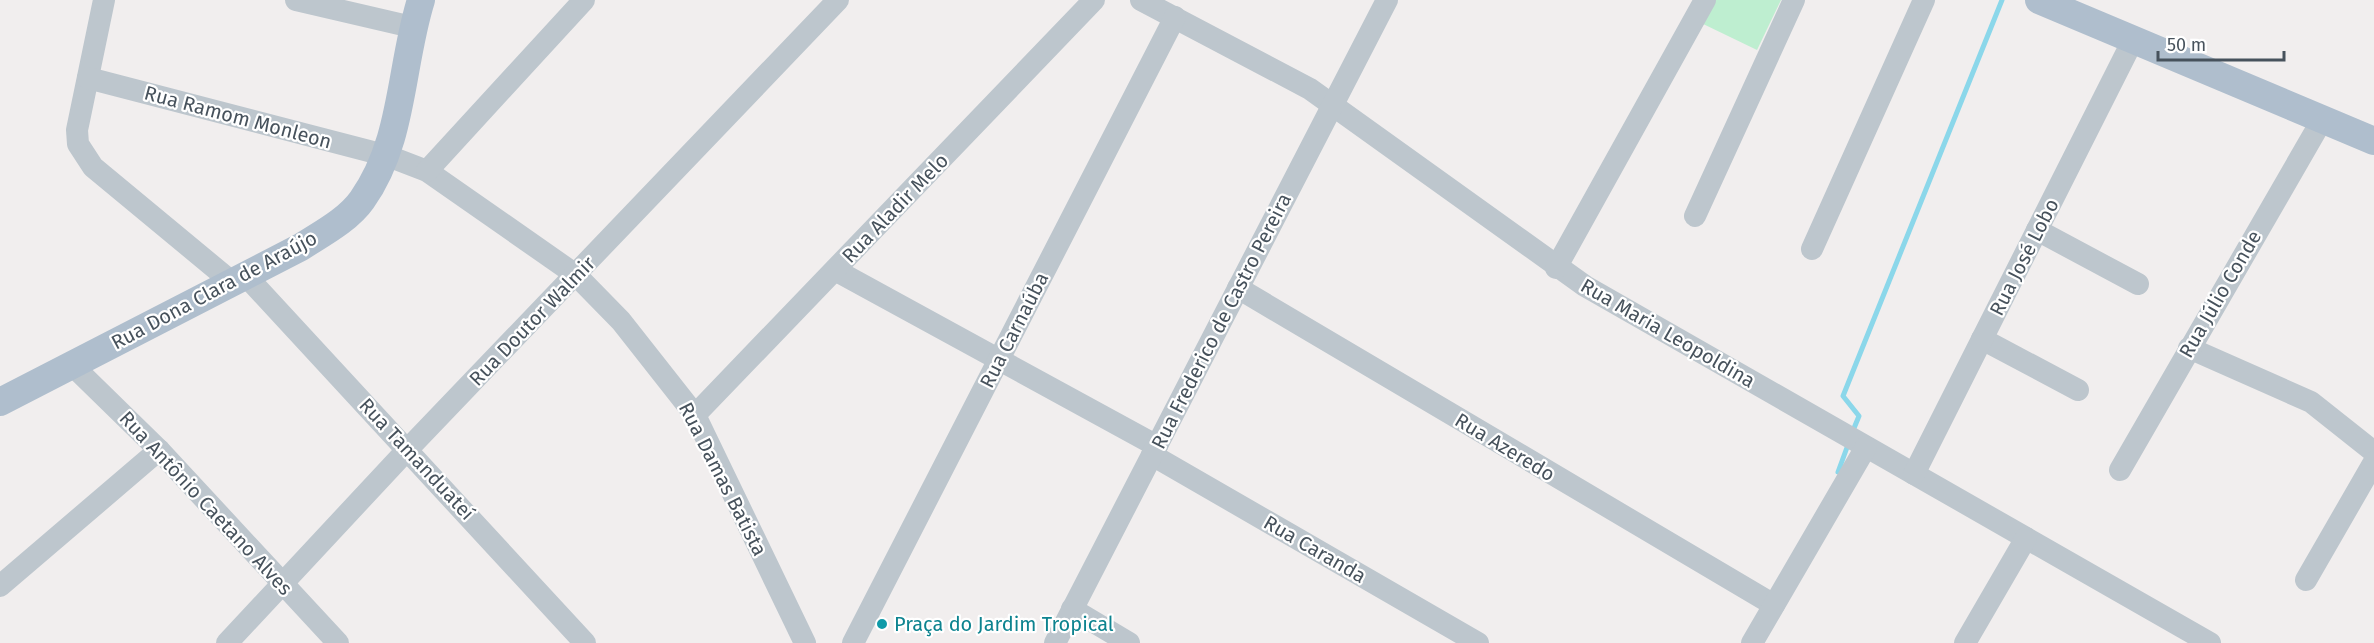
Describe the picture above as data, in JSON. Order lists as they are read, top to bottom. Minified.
{"streets":{"main road":["Rua Dona Clara de Araújo"],"street":["Rua Ramom Monleon","Rua Aladir Melo","Rua José Lobo","Rua Júlio Conde","Rua Doutor Walmir","Rua Frederico de Castro Pereira","Rua Carnaúba","Rua Maria Leopoldina","Rua Azeredo","Rua Tamanduateí","Rua Damas Batista","Rua Antônio Caetano Alves","Rua Caranda"]},"crossings":[["Rua Ramom Monleon","Rua Dona Clara de Araújo"],["Rua Ramom Monleon","Rua Tamanduateí"],["Rua Aladir Melo","Rua Damas Batista"],["Rua Aladir Melo","Rua Caranda"],["Rua José Lobo","Rua Maria Leopoldina"],["Rua Dona Clara de Araújo","Rua Tamanduateí"],["Rua Dona Clara de Araújo","Rua Antônio Caetano Alves"],["Rua Doutor Walmir","Rua Tamanduateí"],["Rua Doutor Walmir","Rua Damas Batista"],["Rua Doutor Walmir","Rua Antônio Caetano Alves"],["Rua Frederico de Castro Pereira","Rua Maria Leopoldina"],["Rua Frederico de Castro Pereira","Rua Azeredo"],["Rua Frederico de Castro Pereira","Rua Caranda"],["Rua Carnaúba","Rua Maria Leopoldina"],["Rua Carnaúba","Rua Caranda"]],"places":["Praça do Jardim Tropical"],"scale_bar":"50 m"}
